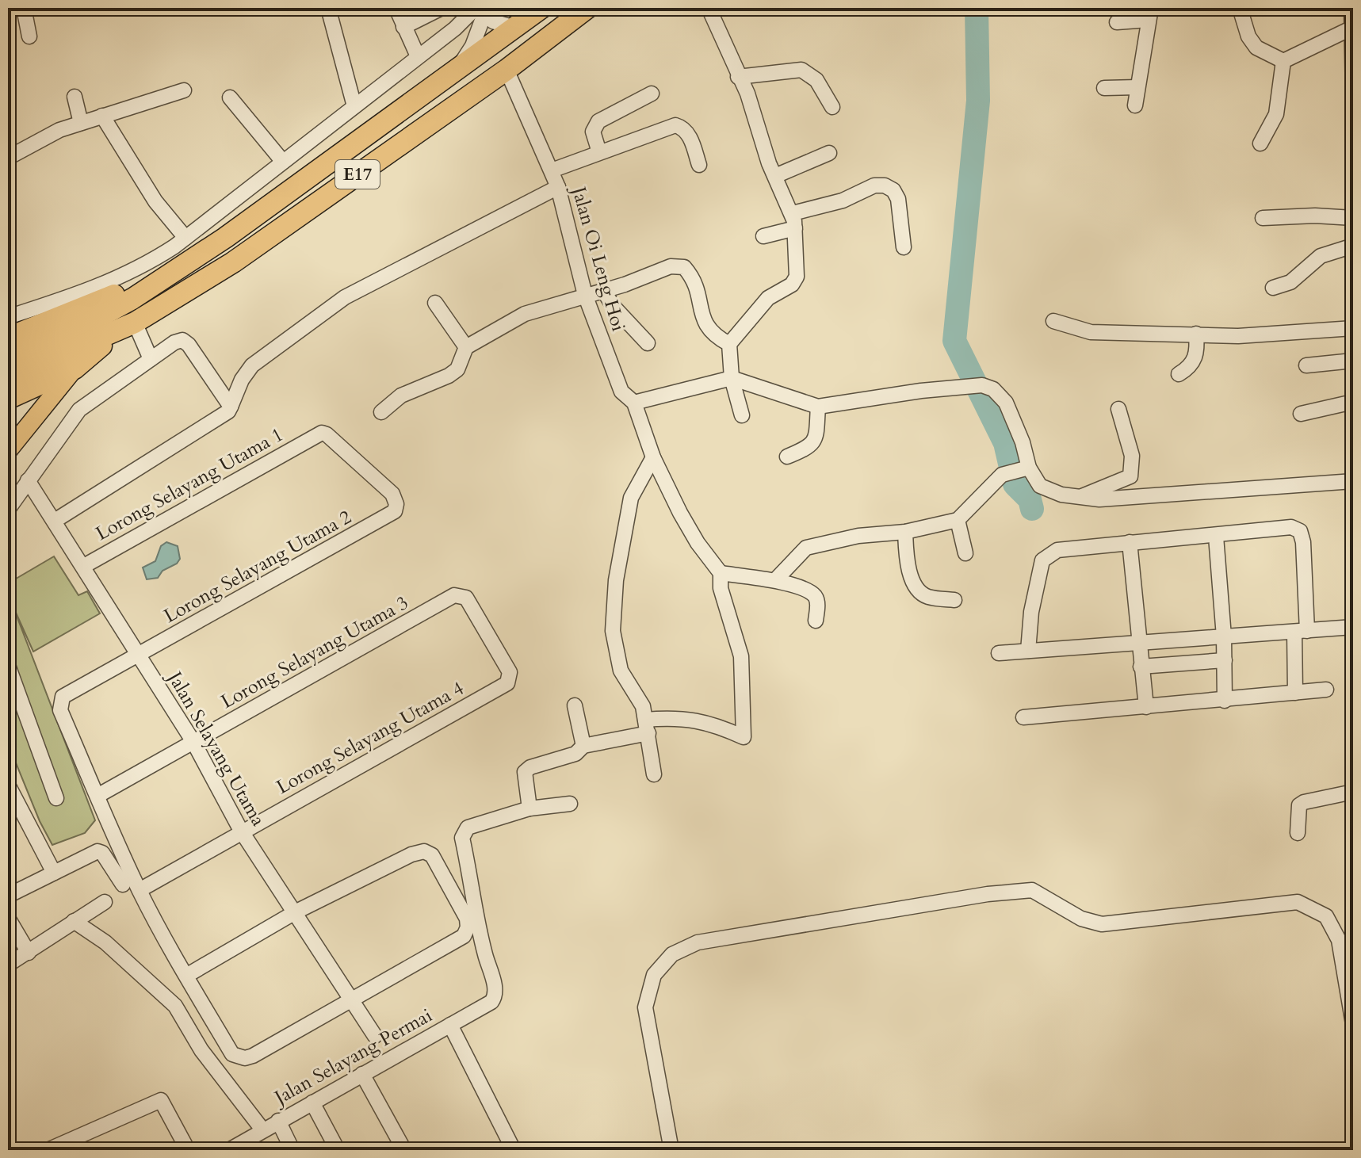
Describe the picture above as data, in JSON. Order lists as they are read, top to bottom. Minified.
{"streets":{"highway":["E17"],"street":["Jalan Oi Leng Hoi","Lorong Selayang Utama 1","Lorong Selayang Utama 2","Lorong Selayang Utama 3","Lorong Selayang Utama 4","Jalan Selayang Utama","Jalan Selayang Permai"]},"crossings":[["E17","Jalan Oi Leng Hoi"],["Lorong Selayang Utama 1","Lorong Selayang Utama 2"],["Lorong Selayang Utama 1","Jalan Selayang Utama"],["Lorong Selayang Utama 2","Lorong Selayang Utama 3"],["Lorong Selayang Utama 2","Jalan Selayang Utama"],["Lorong Selayang Utama 3","Lorong Selayang Utama 4"],["Lorong Selayang Utama 3","Jalan Selayang Utama"],["Lorong Selayang Utama 4","Jalan Selayang Utama"]]}
